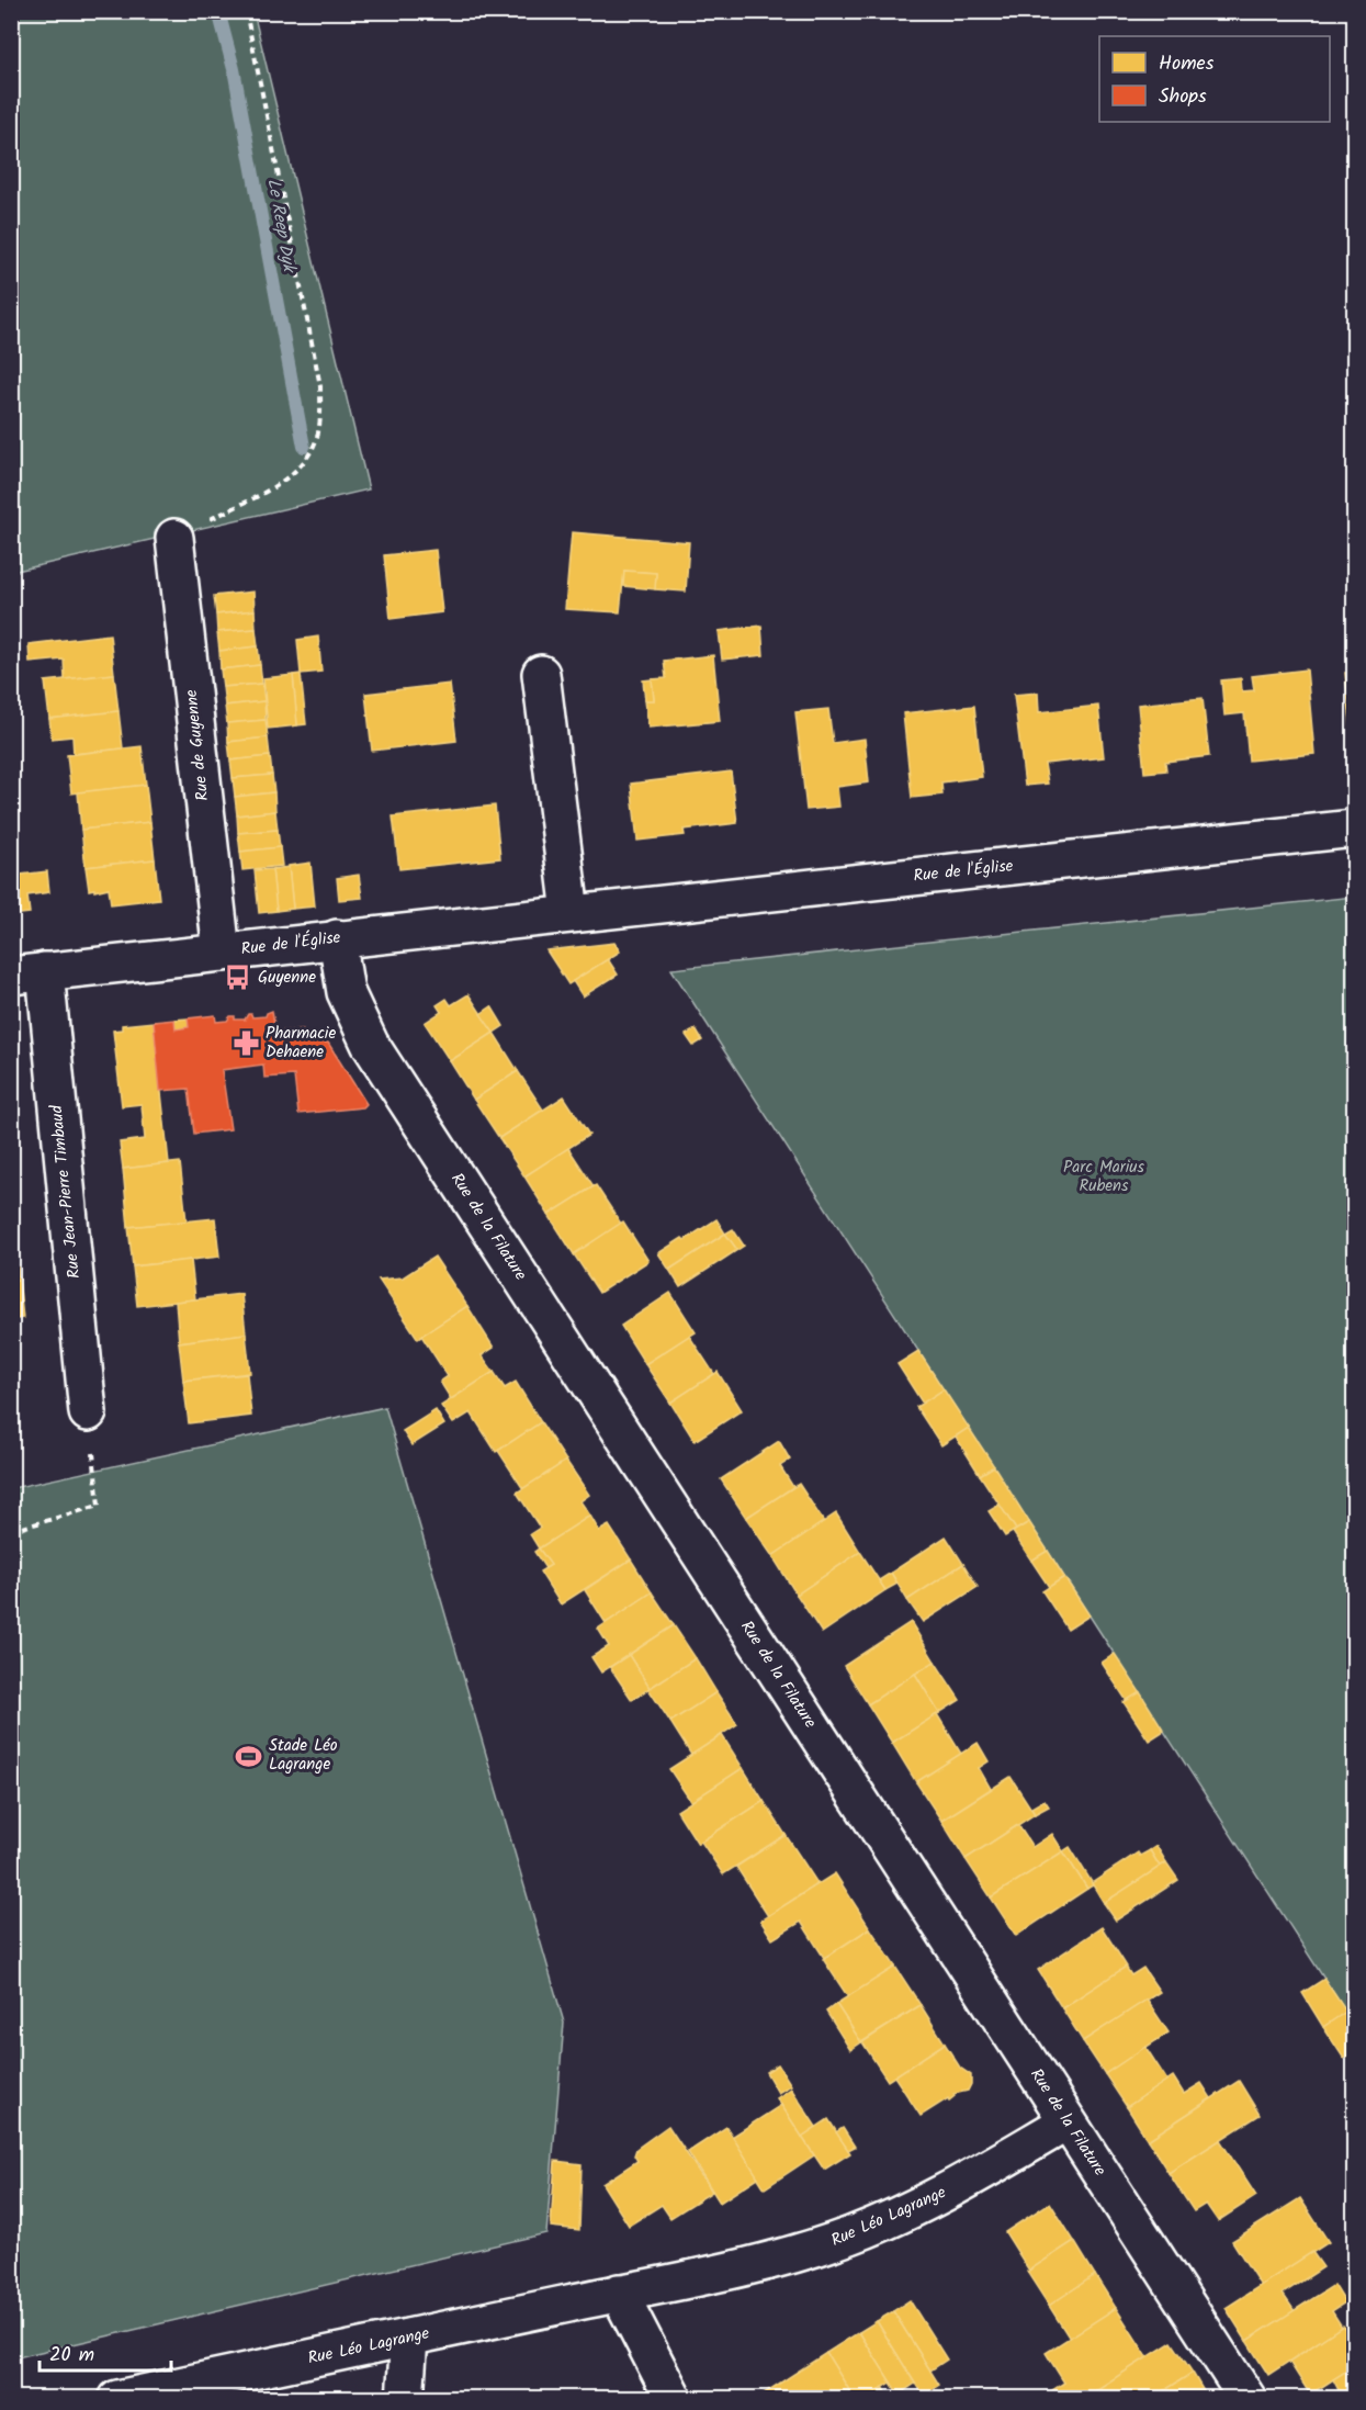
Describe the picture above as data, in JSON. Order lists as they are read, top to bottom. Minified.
{"streets":{"street":["Rue de Guyenne","Rue de l'Église","Rue Jean-Pierre Timbaud","Rue de la Filature","Rue Léo Lagrange"]},"crossings":[["Rue de Guyenne","Rue de l'Église"],["Rue de l'Église","Rue Jean-Pierre Timbaud"],["Rue de l'Église","Rue de la Filature"],["Rue de la Filature","Rue Léo Lagrange"]],"water":["Le Reep Dyk"],"parks":["Parc Marius Rubens"],"places":{"bus stop":["Guyenne"],"pharmacy":["Pharmacie Dehaene"],"sports":["Stade Léo Lagrange"]},"legend":["Homes","Shops"],"scale_bar":"20 m"}
